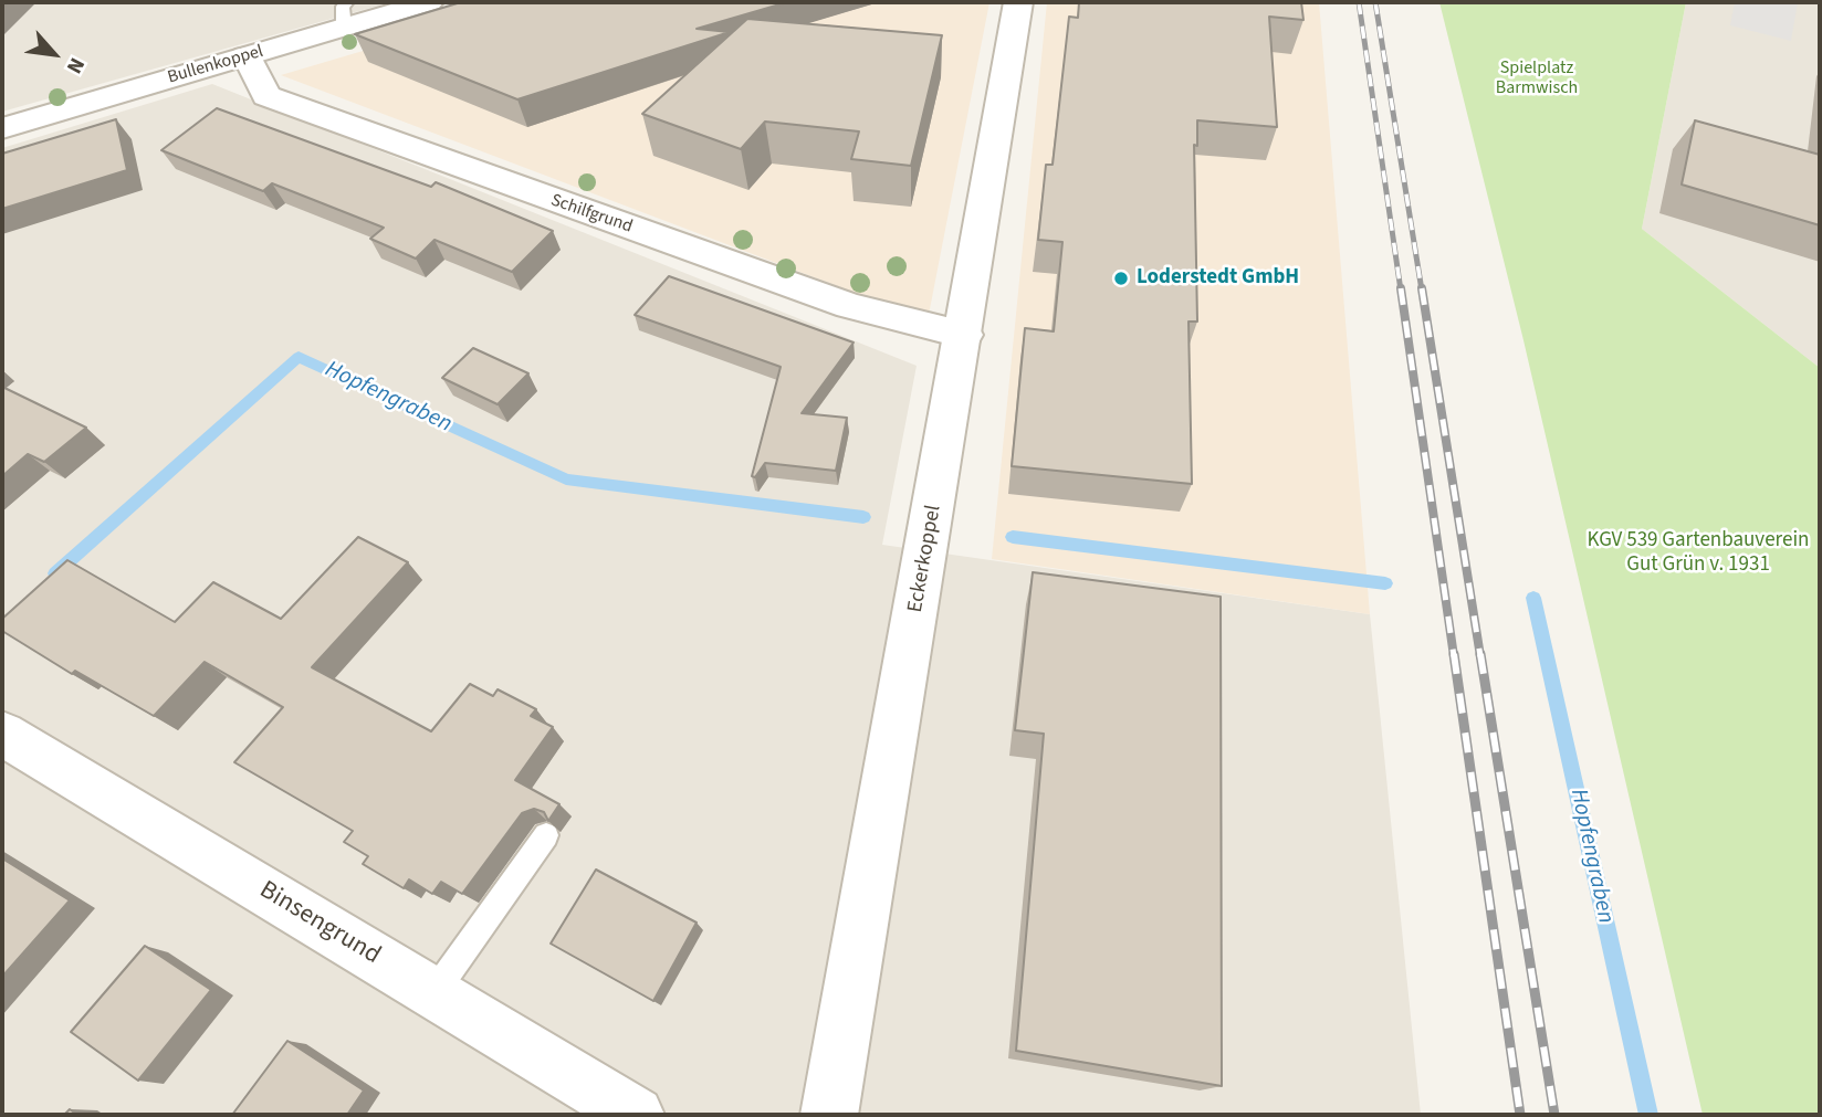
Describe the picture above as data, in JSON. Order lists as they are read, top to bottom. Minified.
{"streets":{"street":["Bullenkoppel","Schilfgrund","Eckerkoppel","Binsengrund"]},"crossings":[["Bullenkoppel","Schilfgrund"],["Schilfgrund","Eckerkoppel"]],"water":["Hopfengraben"],"parks":["Spielplatz Barmwisch","KGV 539 Gartenbauverein Gut Grün v. 1931"],"places":["Loderstedt GmbH"],"north":"bottom right"}
